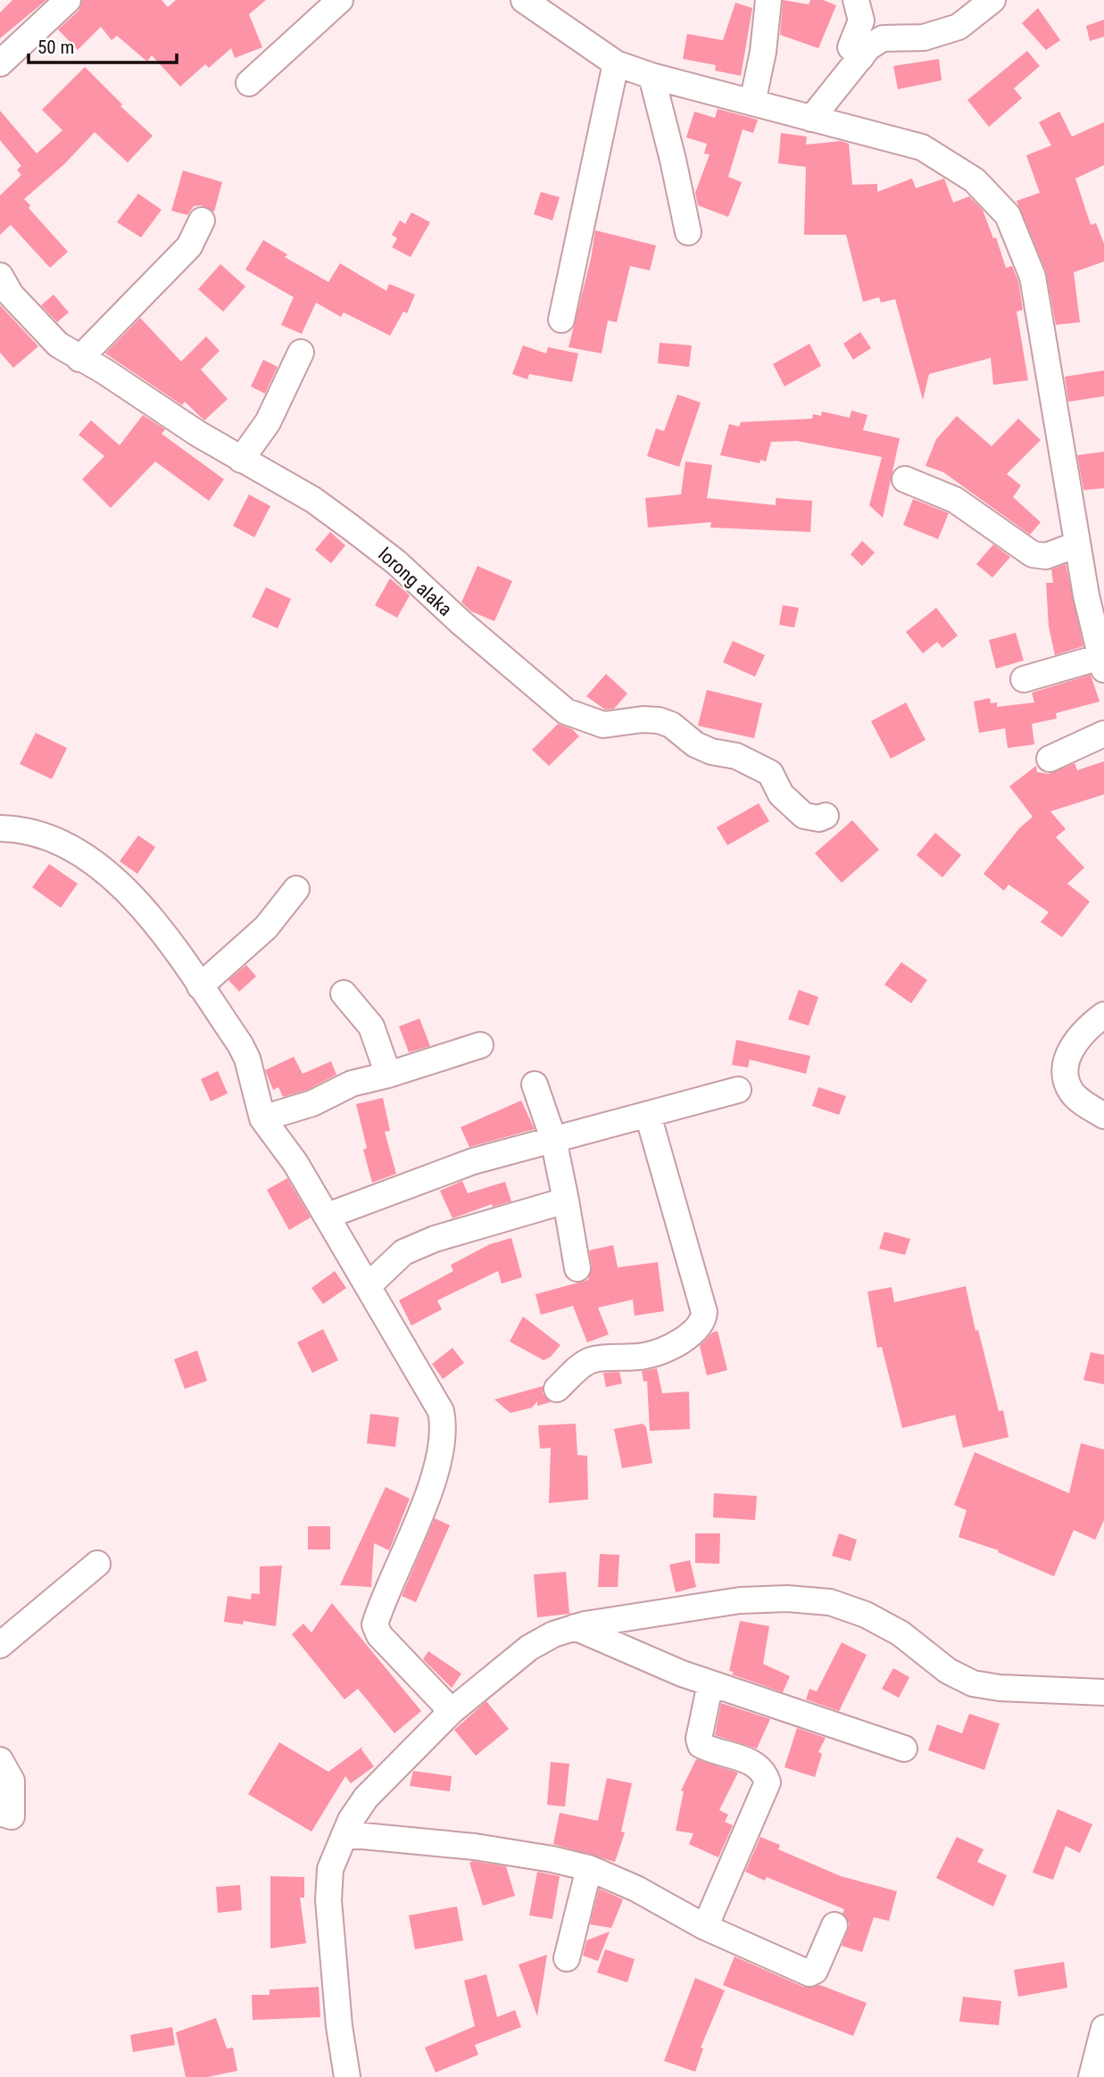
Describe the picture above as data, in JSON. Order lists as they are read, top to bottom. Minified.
{"streets":{"street":["lorong alaka"]},"scale_bar":"50 m"}
